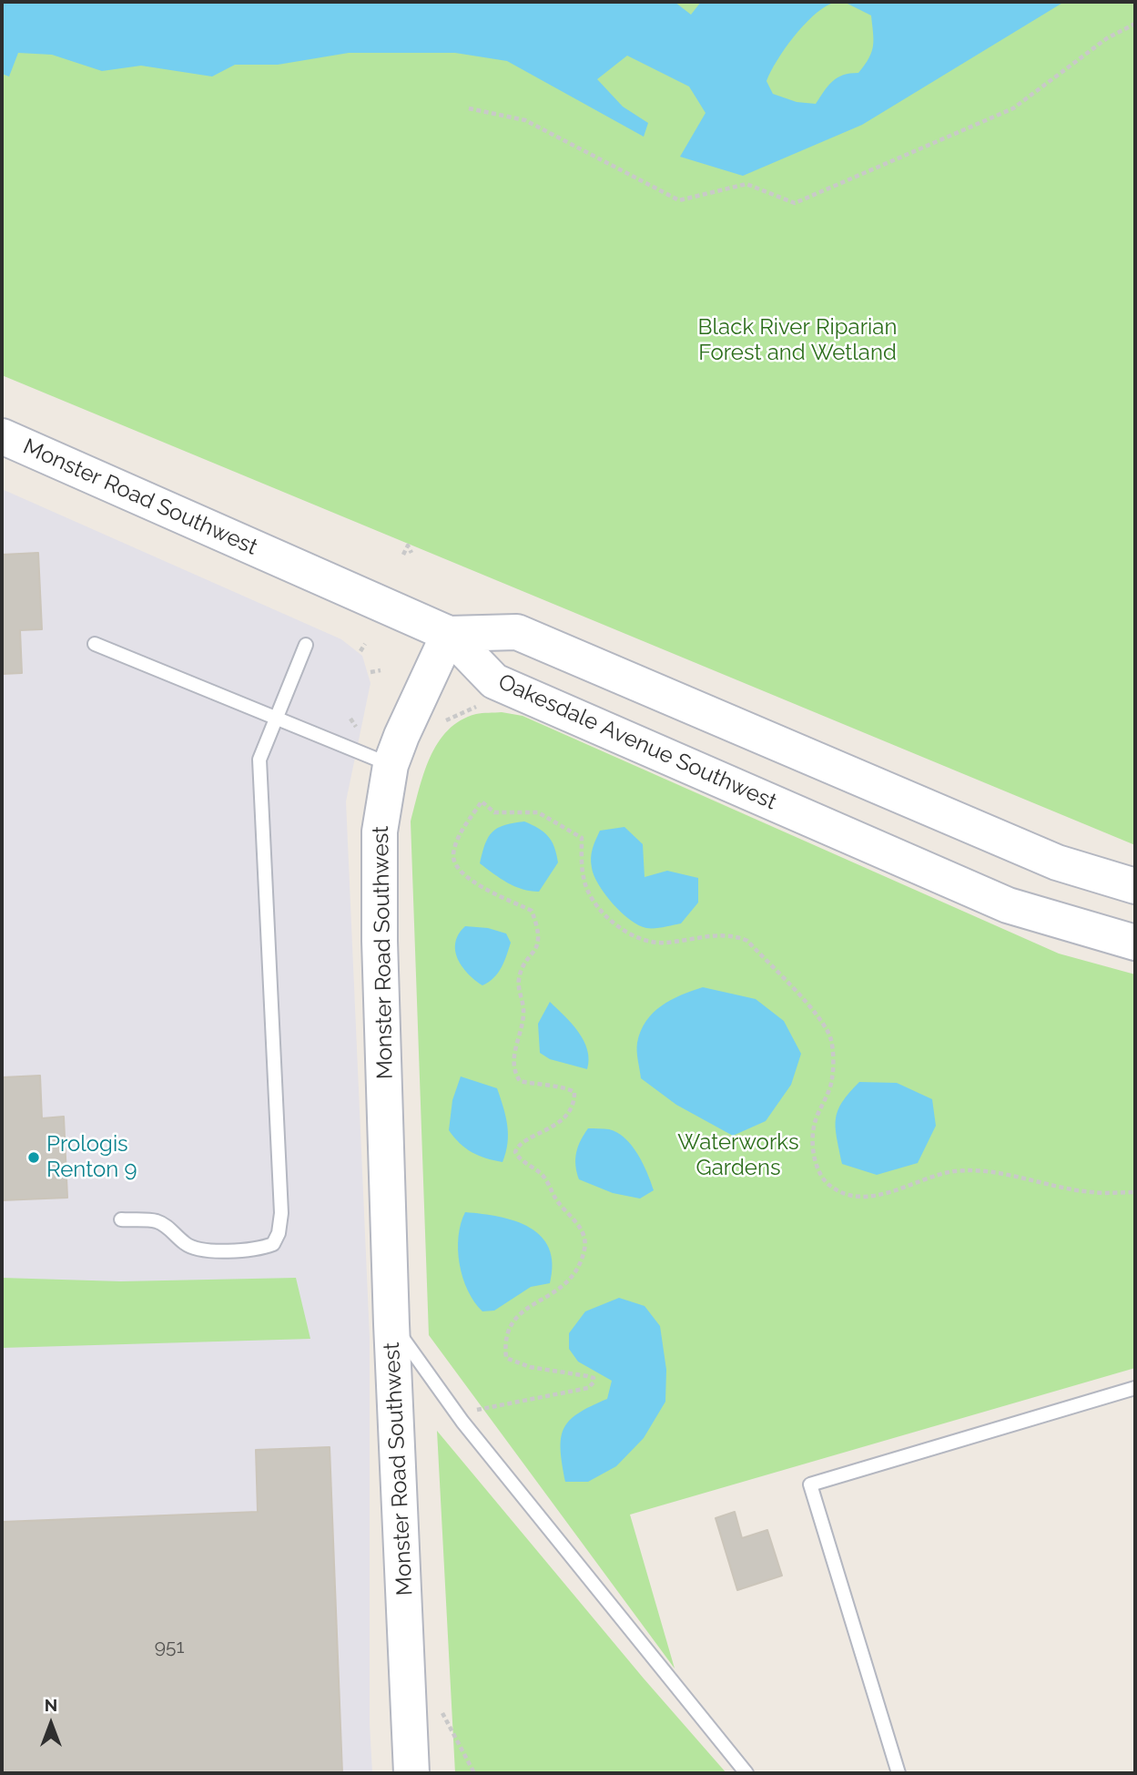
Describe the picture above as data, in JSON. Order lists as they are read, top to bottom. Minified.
{"streets":{"street":["Monster Road Southwest","Oakesdale Avenue Southwest"]},"crossings":[["Monster Road Southwest","Oakesdale Avenue Southwest"]],"parks":["Black River Riparian Forest and Wetland","Waterworks Gardens"],"places":["Prologis Renton 9"],"house_numbers":["951"],"north":"top"}
